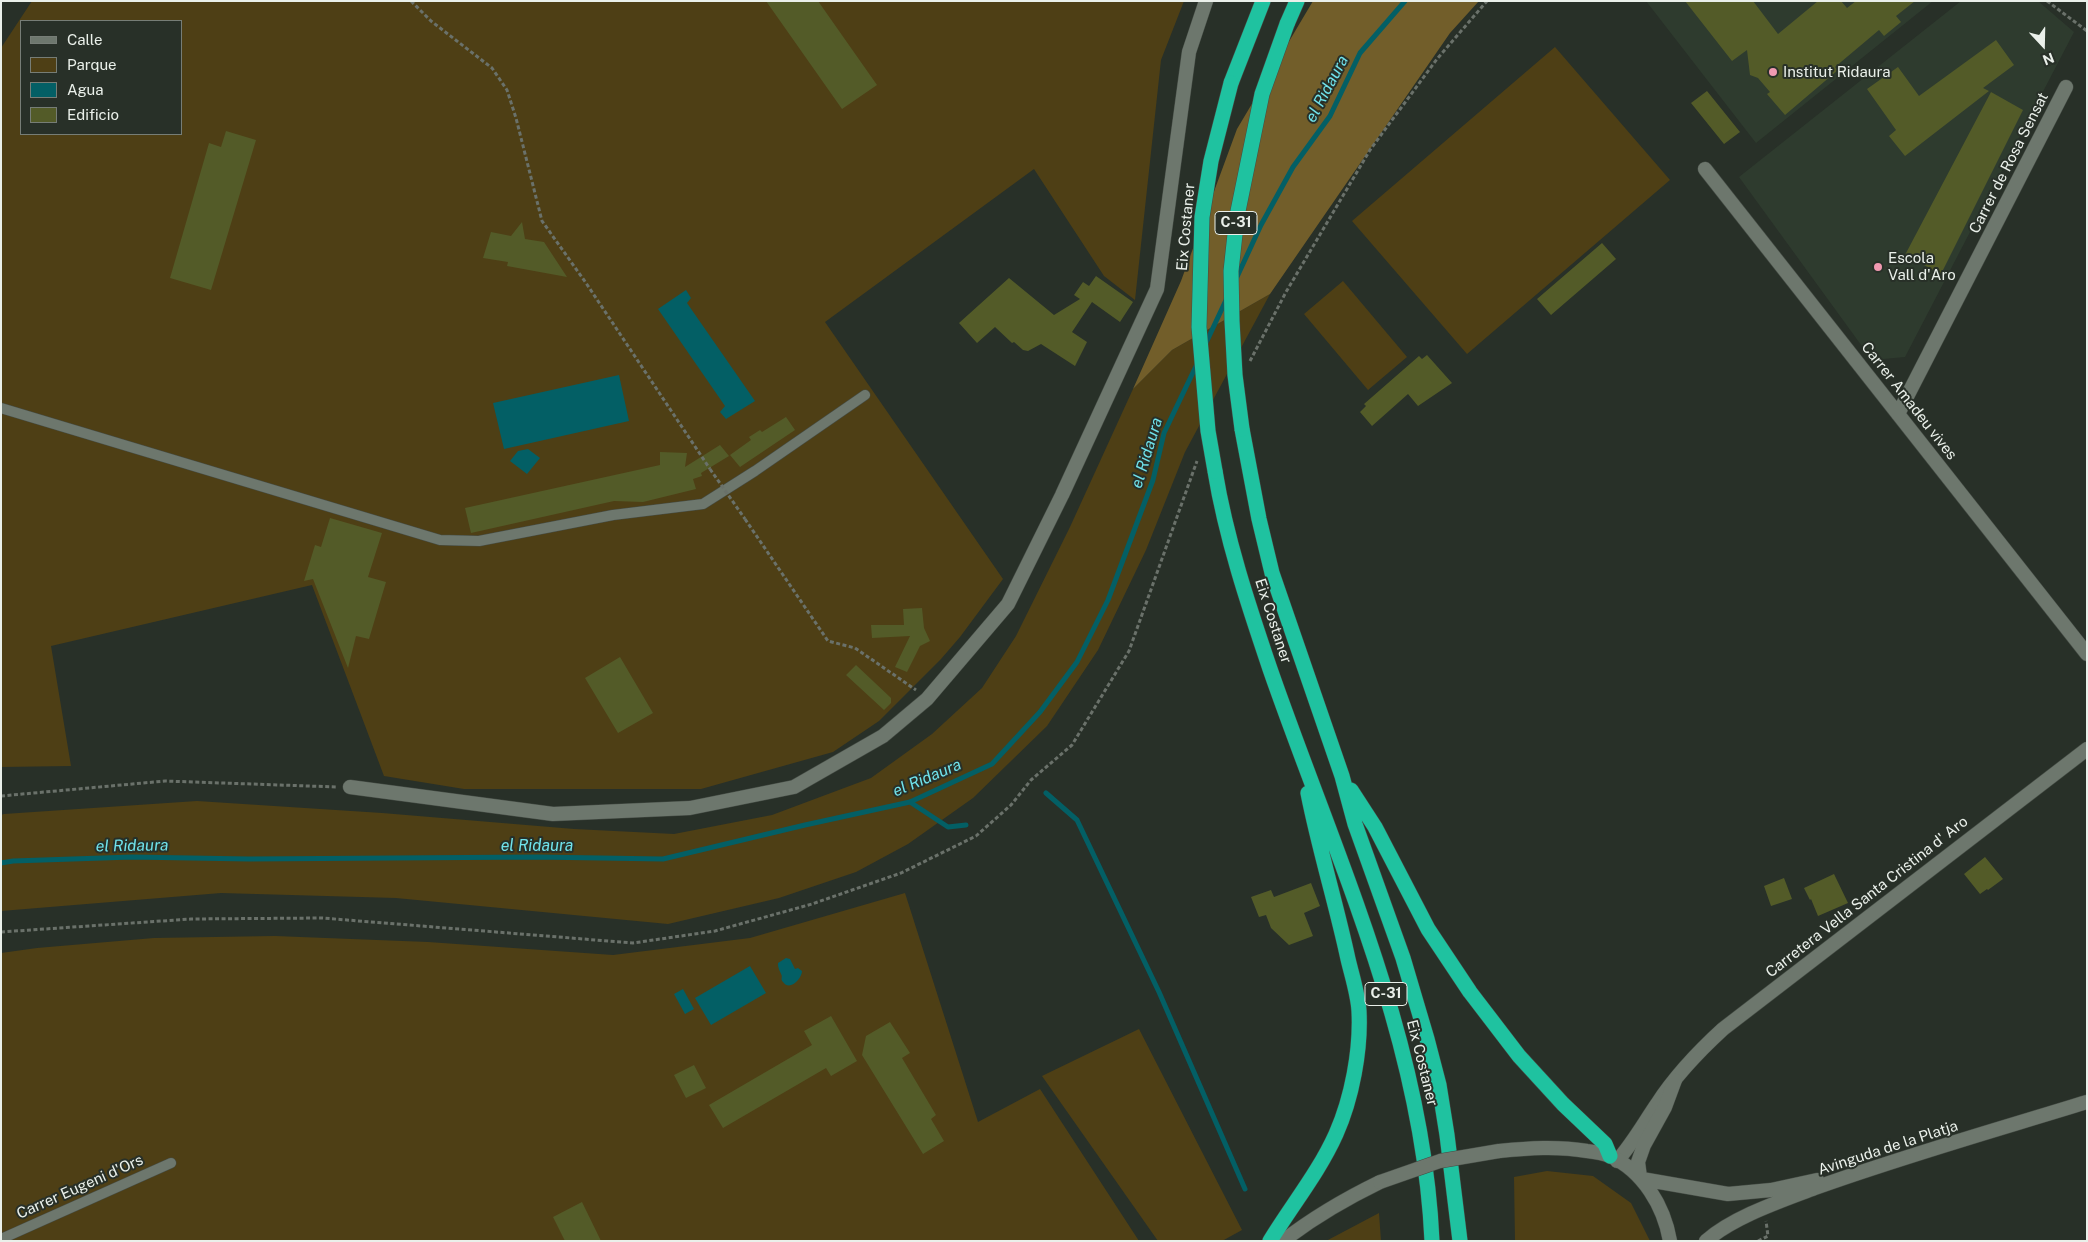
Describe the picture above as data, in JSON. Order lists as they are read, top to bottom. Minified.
{"streets":{"highway":["C-31","Eix Costaner"],"street":["Carrer de Rosa Sensat","Carrer Amadeu vives","Carretera Vella Santa Cristina d' Aro","Avinguda de la Platja"],"lane":["Carrer Eugeni d'Ors"]},"crossings":[["Carrer de Rosa Sensat","Carrer Amadeu vives"]],"water":["el Ridaura"],"places":["Institut Ridaura","Escola Vall d'Aro"],"legend":["Calle","Parque","Agua","Edificio"],"north":"bottom"}
